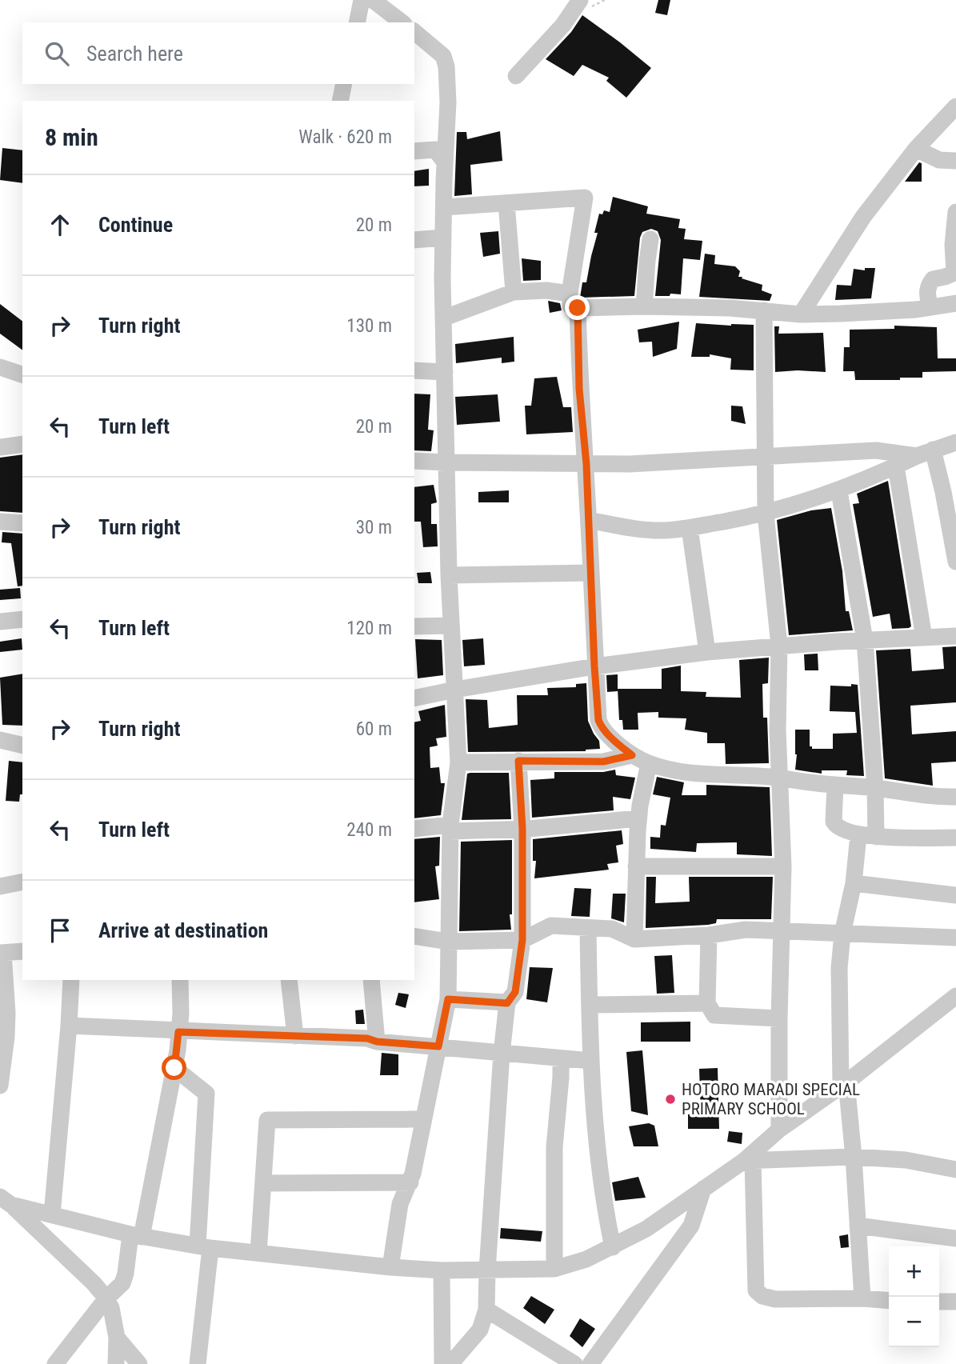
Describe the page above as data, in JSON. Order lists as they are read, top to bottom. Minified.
{"places":["HOTORO MARADI SPECIAL PRIMARY SCHOOL"],"page":{"search":"Search here","heading":["8 min","Walk · 620 m"],"list":[["Continue","20 m"],["Turn right","130 m"],["Turn left","20 m"],["Turn right","30 m"],["Turn left","120 m"],["Turn right","60 m"],["Turn left","240 m"],"Arrive at destination"],"map_buttons":["+","−"]}}
